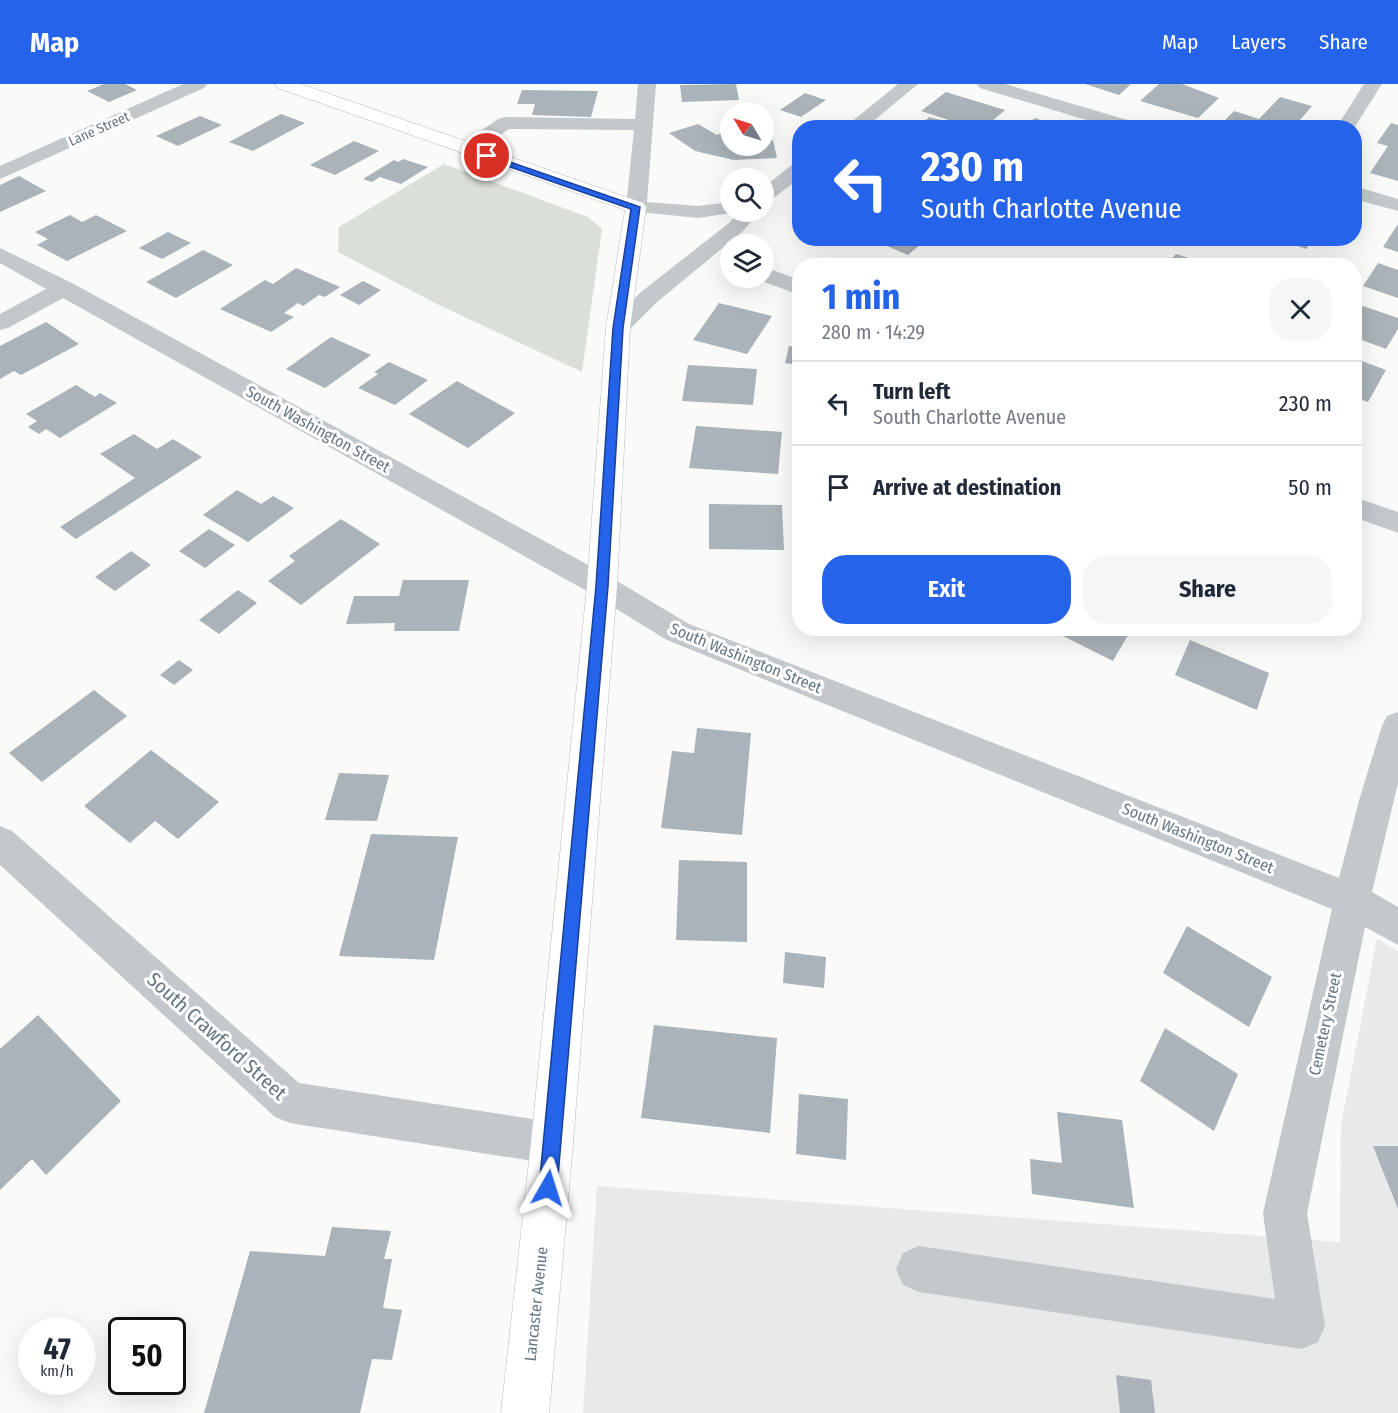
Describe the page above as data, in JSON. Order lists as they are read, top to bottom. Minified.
{"streets":{"main road":["Lancaster Avenue"],"street":["Lane Street","South Washington Street","Cemetery Street","South Crawford Street"]},"crossings":[["South Washington Street","Cemetery Street"],["South Washington Street","Lancaster Avenue"],["South Crawford Street","Lancaster Avenue"]],"north":"top left","page":{"header":"Map","nav":["Map","Layers","Share"],"turn":["230 m","South Charlotte Avenue"],"heading":["1 min","280 m · 14:29"],"list":[{"name":"Turn left","note":"South Charlotte Avenue","value":"230 m"},{"name":"Arrive at destination","value":"50 m"}],"buttons":["Exit","Share"],"speed":"47 km/h","limit":"50"}}
